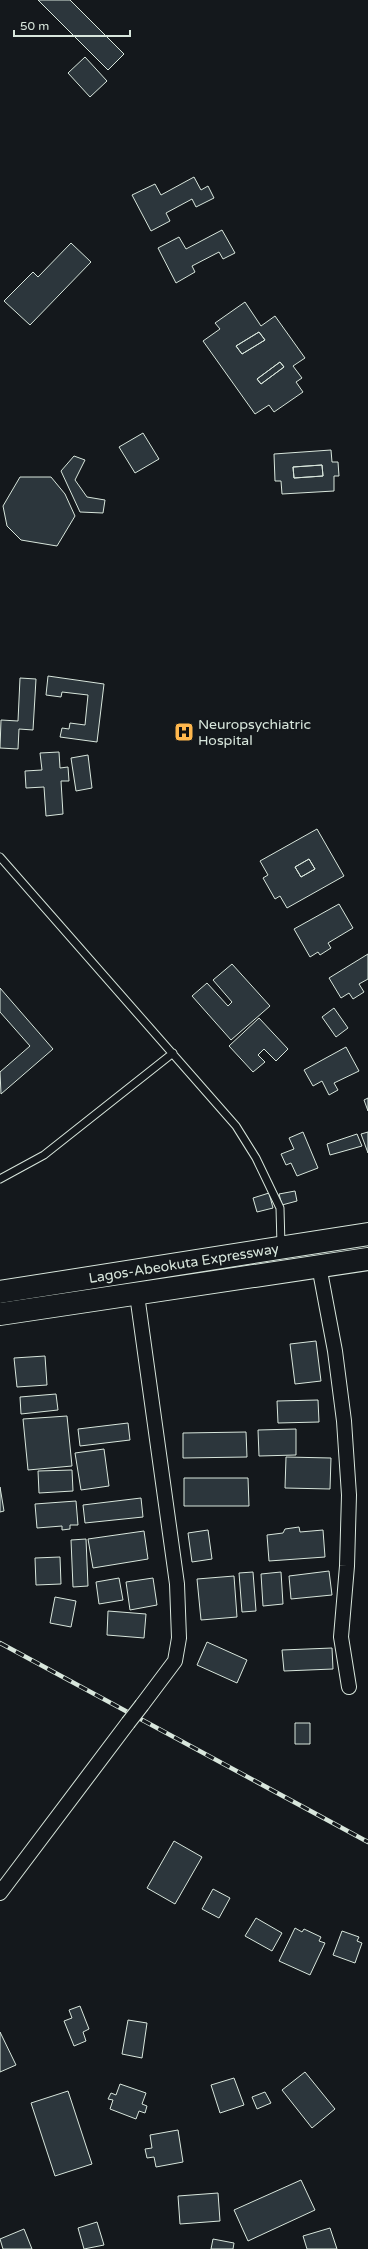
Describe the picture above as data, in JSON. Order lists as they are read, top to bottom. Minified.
{"streets":{"highway":["Lagos-Abeokuta Expressway"]},"places":{"hospital":["Neuropsychiatric Hospital"]},"scale_bar":"50 m"}
